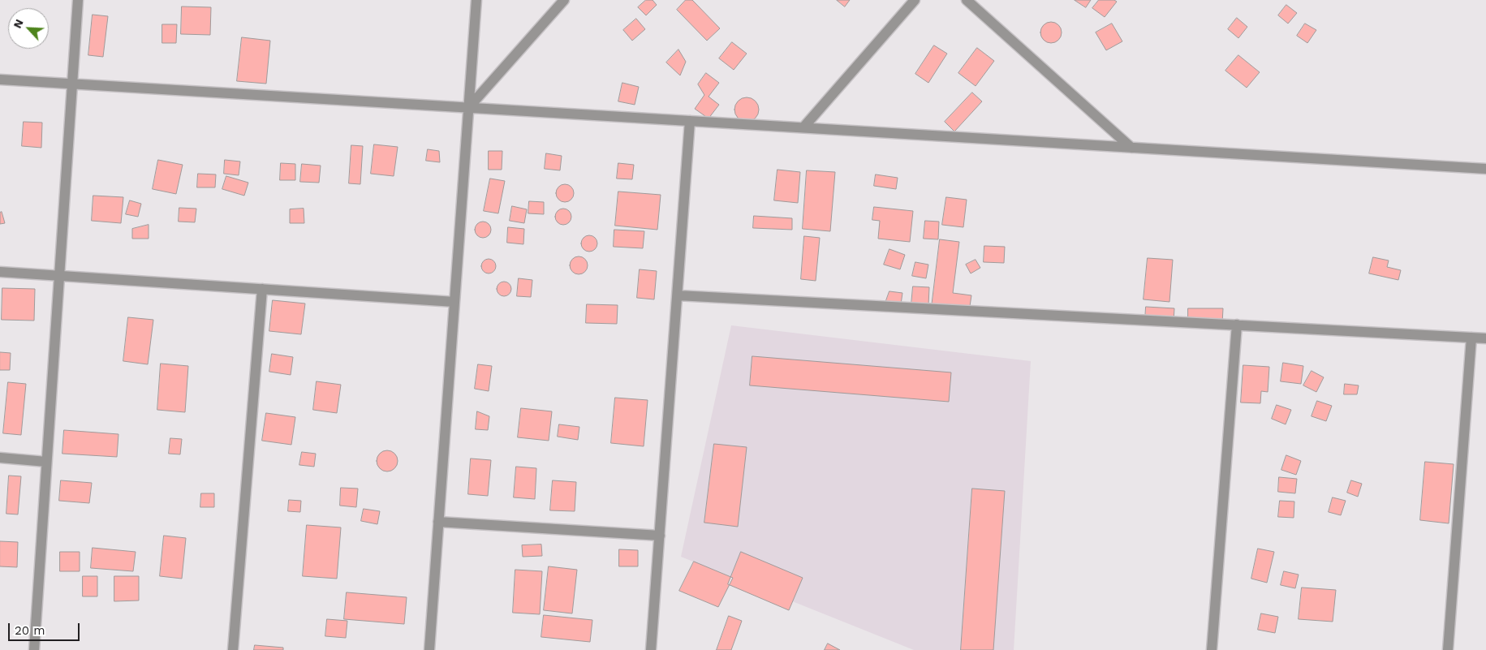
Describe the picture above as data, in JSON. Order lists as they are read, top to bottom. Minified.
{"scale_bar":"20 m","north":"top left"}
